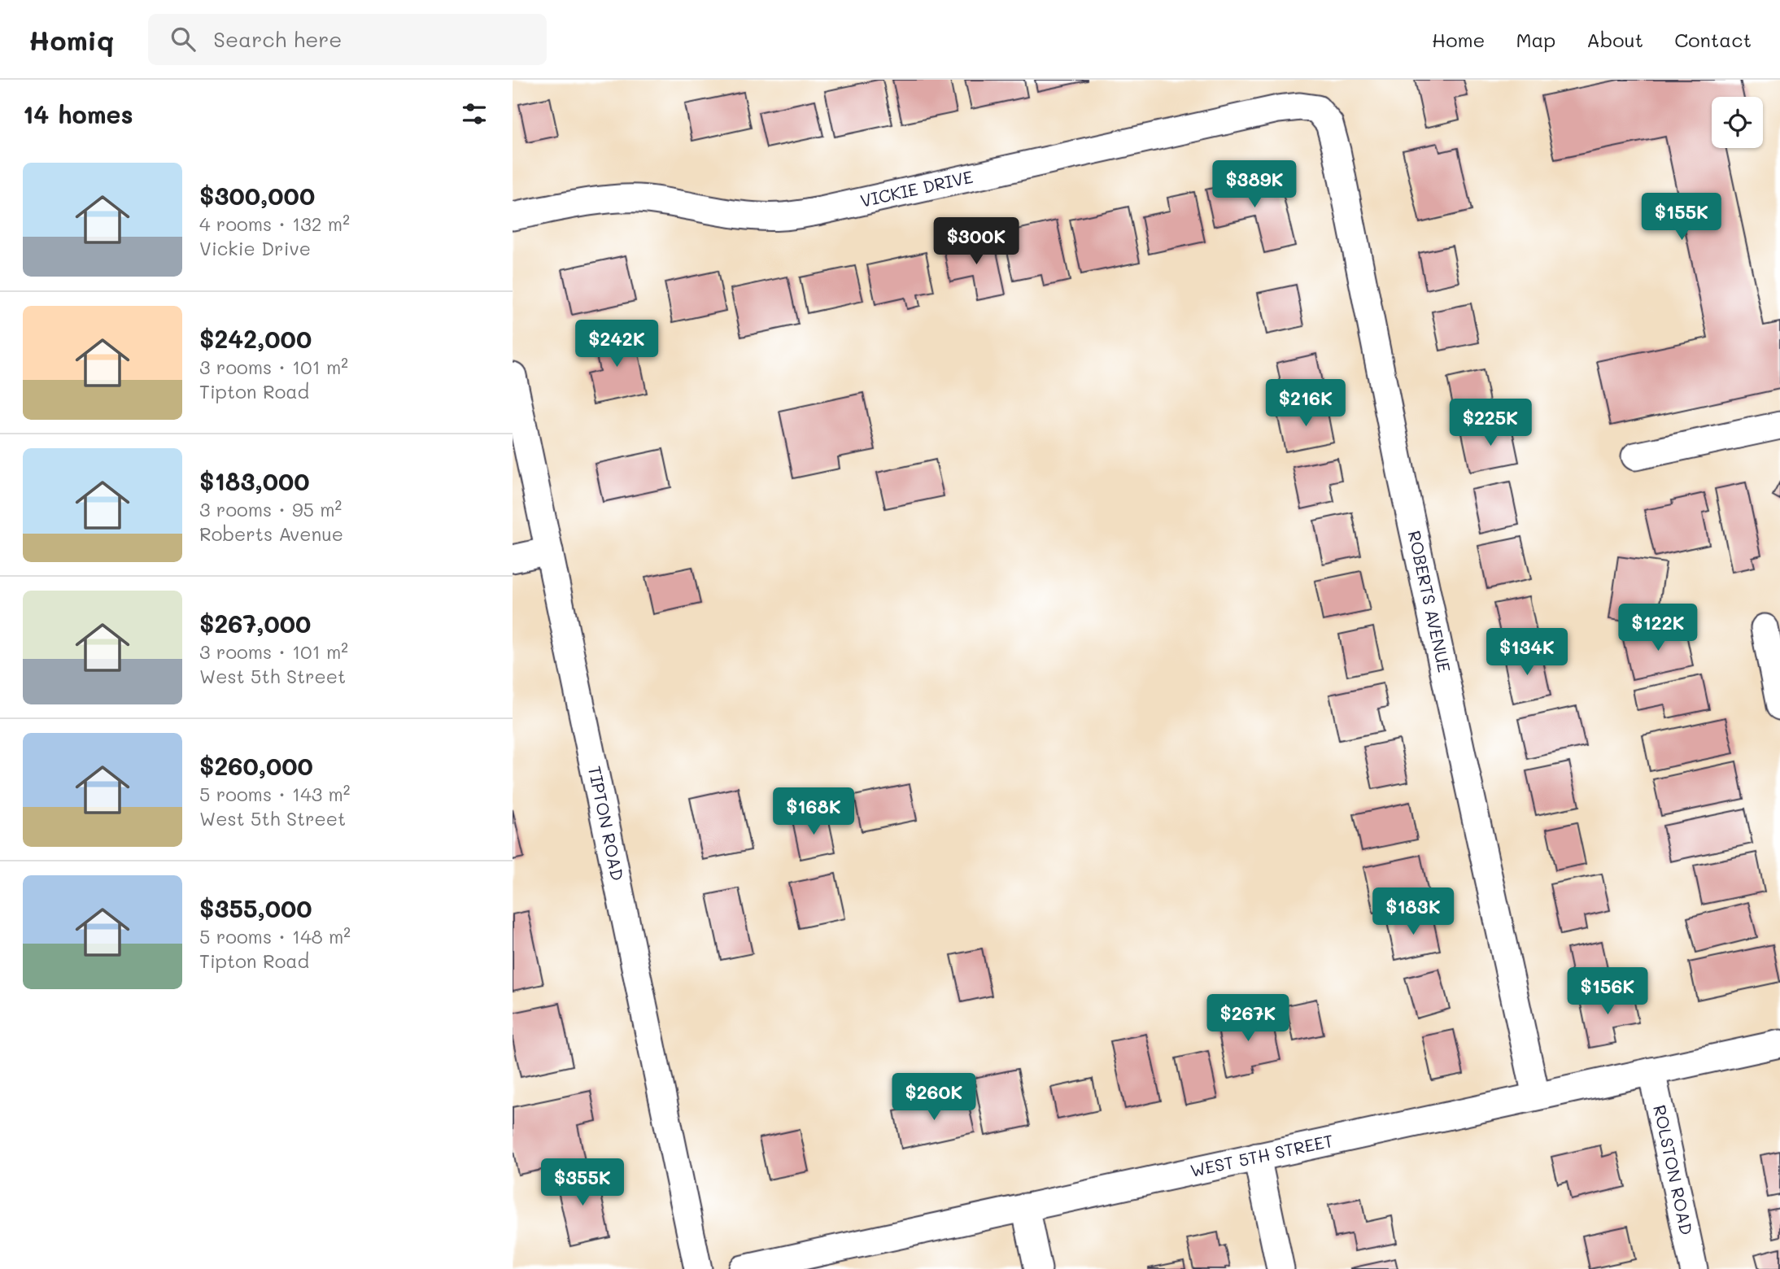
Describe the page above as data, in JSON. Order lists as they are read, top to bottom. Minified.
{"streets":{"street":["VICKIE DRIVE","ROBERTS AVENUE","TIPTON ROAD","WEST 5TH STREET","ROLSTON ROAD"]},"crossings":[["VICKIE DRIVE","ROBERTS AVENUE"],["ROBERTS AVENUE","WEST 5TH STREET"],["WEST 5TH STREET","ROLSTON ROAD"]],"page":{"header":"Homiq","search":"Search here","nav":["Home","Map","About","Contact"],"heading":"14 homes","list":[{"name":"$300,000","note":"4 rooms · 132 m² · Vickie Drive"},{"name":"$242,000","note":"3 rooms · 101 m² · Tipton Road"},{"name":"$183,000","note":"3 rooms · 95 m² · Roberts Avenue"},{"name":"$267,000","note":"3 rooms · 101 m² · West 5th Street"},{"name":"$260,000","note":"5 rooms · 143 m² · West 5th Street"},{"name":"$355,000","note":"5 rooms · 148 m² · Tipton Road"}],"price":["$389K","$155K","$300K","$242K","$216K","$225K","$122K","$134K","$168K","$183K","$156K","$267K","$260K","$355K"]}}
